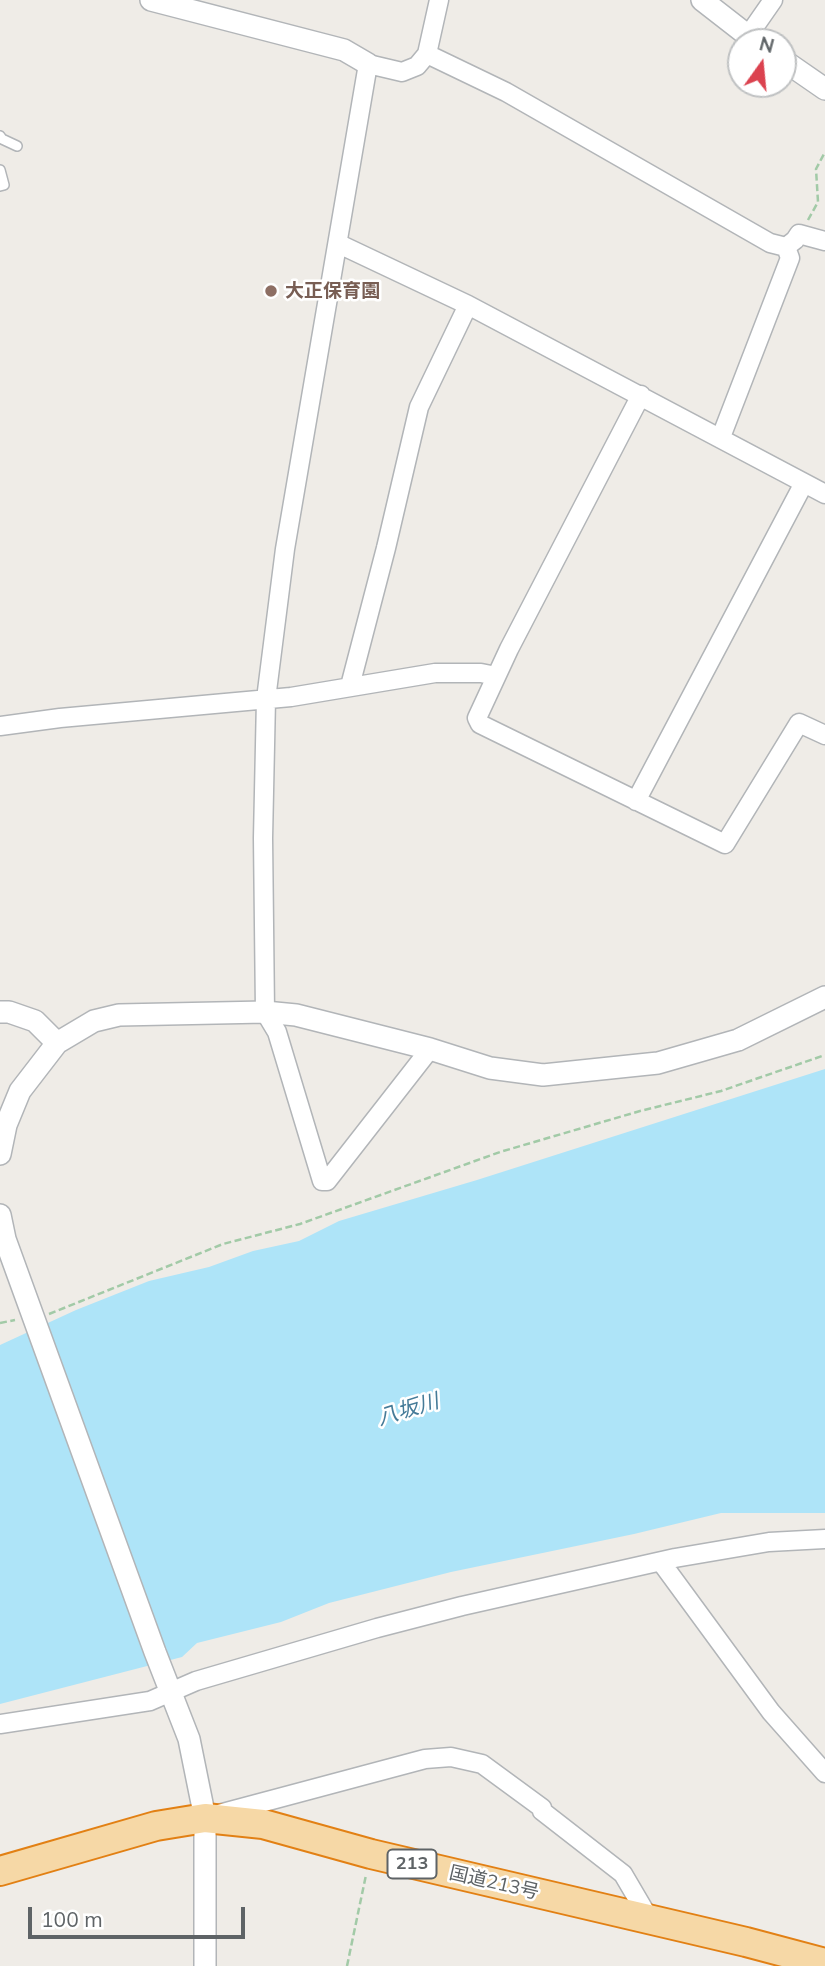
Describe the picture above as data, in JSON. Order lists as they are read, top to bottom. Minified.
{"streets":{"highway":["213","国道213号"]},"water":["八坂川"],"places":["大正保育園"],"scale_bar":"100 m","north":"top"}
